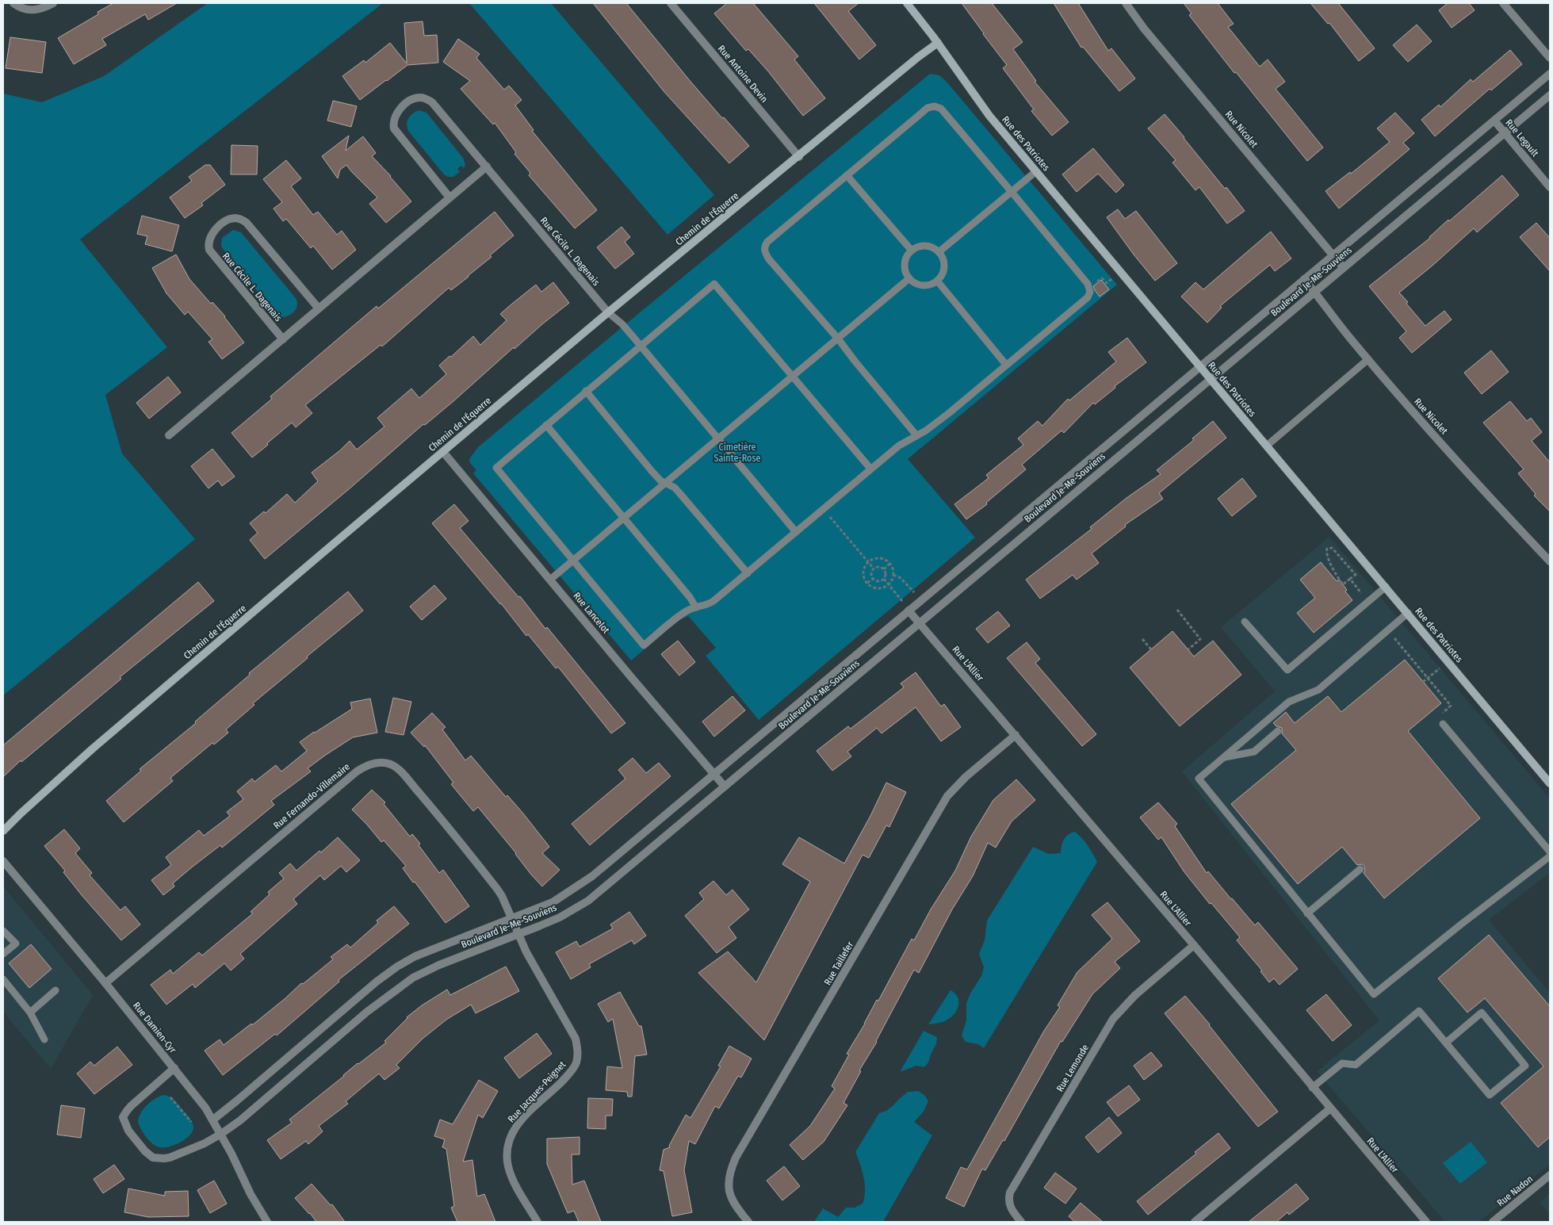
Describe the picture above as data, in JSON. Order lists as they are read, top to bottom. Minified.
{"streets":{"street":["Rue Antoine Devin","Rue Nicolet","Rue Legault","Rue des Patriotes","Chemin de l'Équerre","Rue Cécile L. Dagenais","Boulevard Je-Me-Souviens","Rue Lancelot","Rue L'Allier","Rue Fernando-Villemaire","Rue Taillefer","Rue Damien-Cyr","Rue Lemonde","Rue Jacques-Peignet","Rue Nadon"]},"crossings":[["Rue Antoine Devin","Chemin de l'Équerre"],["Rue Nicolet","Boulevard Je-Me-Souviens"],["Rue Legault","Boulevard Je-Me-Souviens"],["Rue des Patriotes","Chemin de l'Équerre"],["Rue des Patriotes","Boulevard Je-Me-Souviens"],["Chemin de l'Équerre","Rue Cécile L. Dagenais"],["Chemin de l'Équerre","Rue Lancelot"],["Boulevard Je-Me-Souviens","Rue Lancelot"],["Boulevard Je-Me-Souviens","Rue L'Allier"],["Boulevard Je-Me-Souviens","Rue Fernando-Villemaire"],["Boulevard Je-Me-Souviens","Rue Damien-Cyr"],["Boulevard Je-Me-Souviens","Rue Jacques-Peignet"],["Rue L'Allier","Rue Taillefer"],["Rue L'Allier","Rue Lemonde"],["Rue Fernando-Villemaire","Rue Damien-Cyr"],["Rue Fernando-Villemaire","Rue Jacques-Peignet"]],"parks":["Cimetière Sainte-Rose"]}
